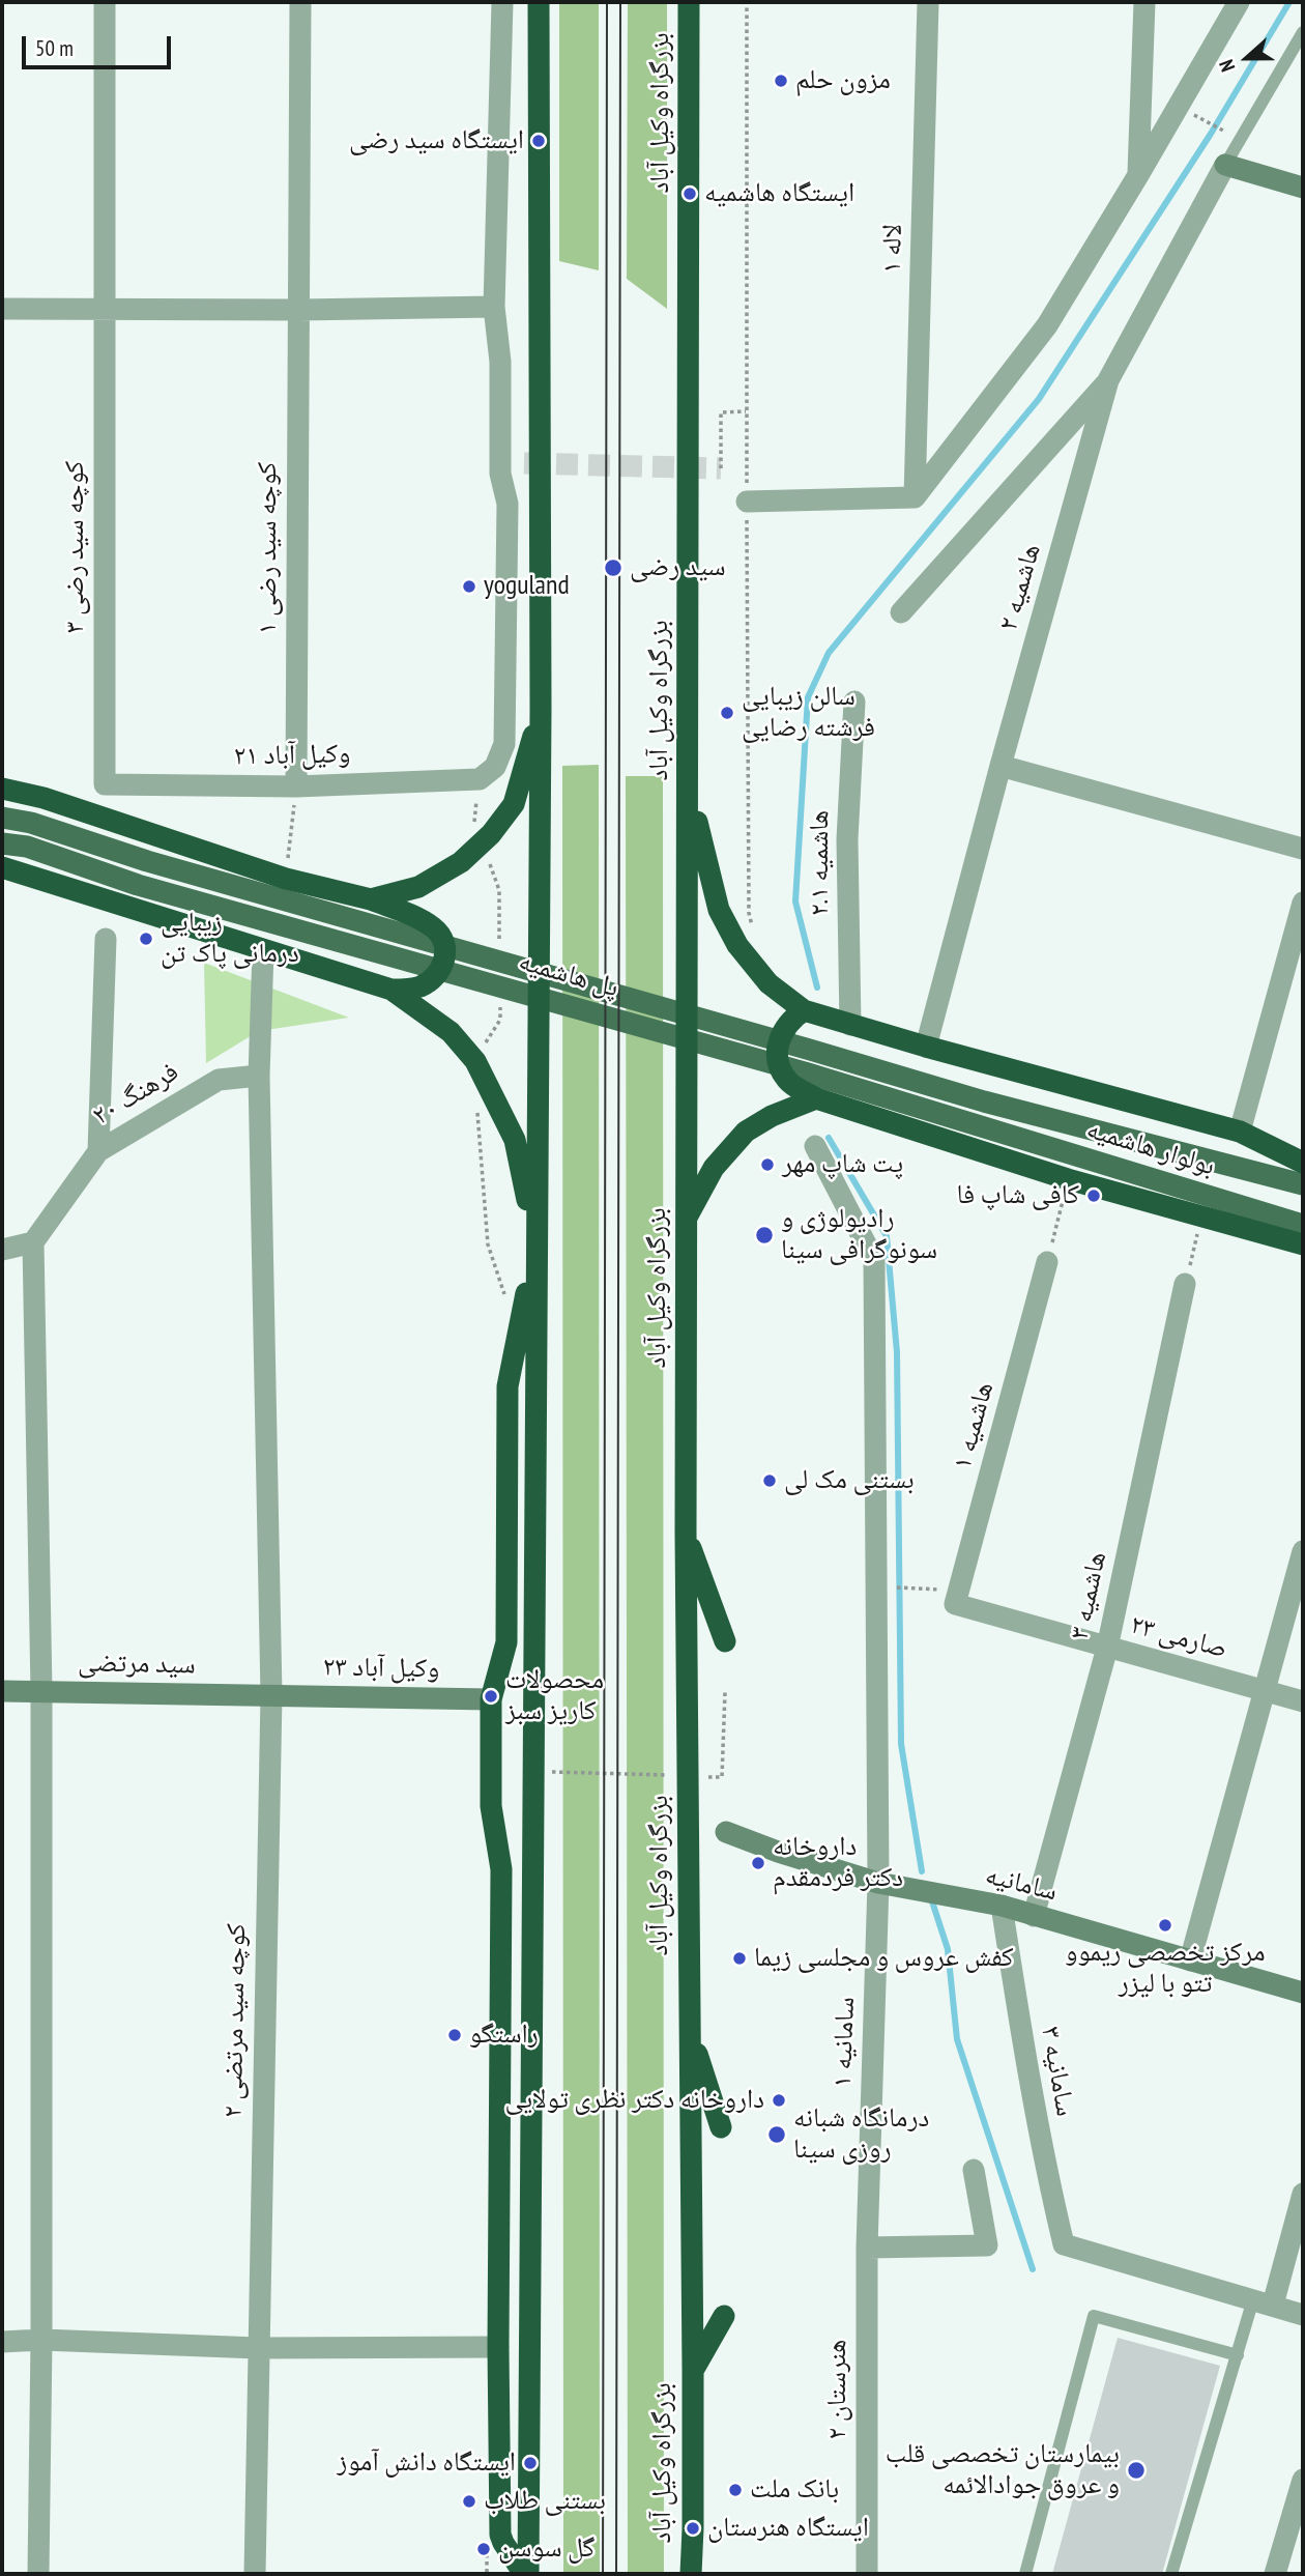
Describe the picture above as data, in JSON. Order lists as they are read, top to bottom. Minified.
{"streets":{"highway":["بزرگراه وکیل آباد"],"main road":["پل هاشمیه","بولوار هاشمیه"],"street":["لاله ۱","کوچه سید رضی ۳","کوچه سید رضی ۱","هاشمیه ۲","۲۱ وکیل آباد","هاشمیه ۲.۱","فرهنگ ۲۰","هاشمیه ۱","هاشمیه ۳","صارمی ۲۳","سید مرتضی","۲۳ وکیل آباد","سامانیه","کوچه سید مرتضی ۲","سامانیه ۱","سامانیه ۳","هنرستان ۲"]},"crossings":[["کوچه سید رضی ۳","۲۱ وکیل آباد"],["کوچه سید رضی ۱","۲۱ وکیل آباد"],["پل هاشمیه","بولوار هاشمیه"],["فرهنگ ۲۰","کوچه سید مرتضی ۲"],["هاشمیه ۱","صارمی ۲۳"],["هاشمیه ۳","صارمی ۲۳"],["هاشمیه ۳","سامانیه"],["سید مرتضی","۲۳ وکیل آباد"],["سید مرتضی","کوچه سید مرتضی ۲"],["۲۳ وکیل آباد","کوچه سید مرتضی ۲"],["سامانیه","سامانیه ۱"],["سامانیه","سامانیه ۳"],["سامانیه ۱","هنرستان ۲"]],"places":["مزون حلم","ایستگاه سید رضی","ایستگاه هاشمیه","سید رضی","yoguland","سالن زیبایی فرشته رضایی","زیبایی درمانی پاک تن","پت شاپ مهر","کافی شاپ فا","رادیولوژی و سونوگرافی سینا","بستنی مک لی","محصولات کاریز سبز","داروخانه دكتر فردمقدم","مرکز تخصصی ریموو تتو با لیزر","کفش عروس و مجلسی زیما","راستگو","داروخانه دکتر نظری تولایی","درمانگاه شبانه روزی سینا","ایستگاه دانش آموز","بیمارستان تخصصی قلب و عروق جوادالائمه","بانک ملت","بستنی طلاب","ایستگاه هنرستان","گل سوسن"],"scale_bar":"50 m","north":"left"}
